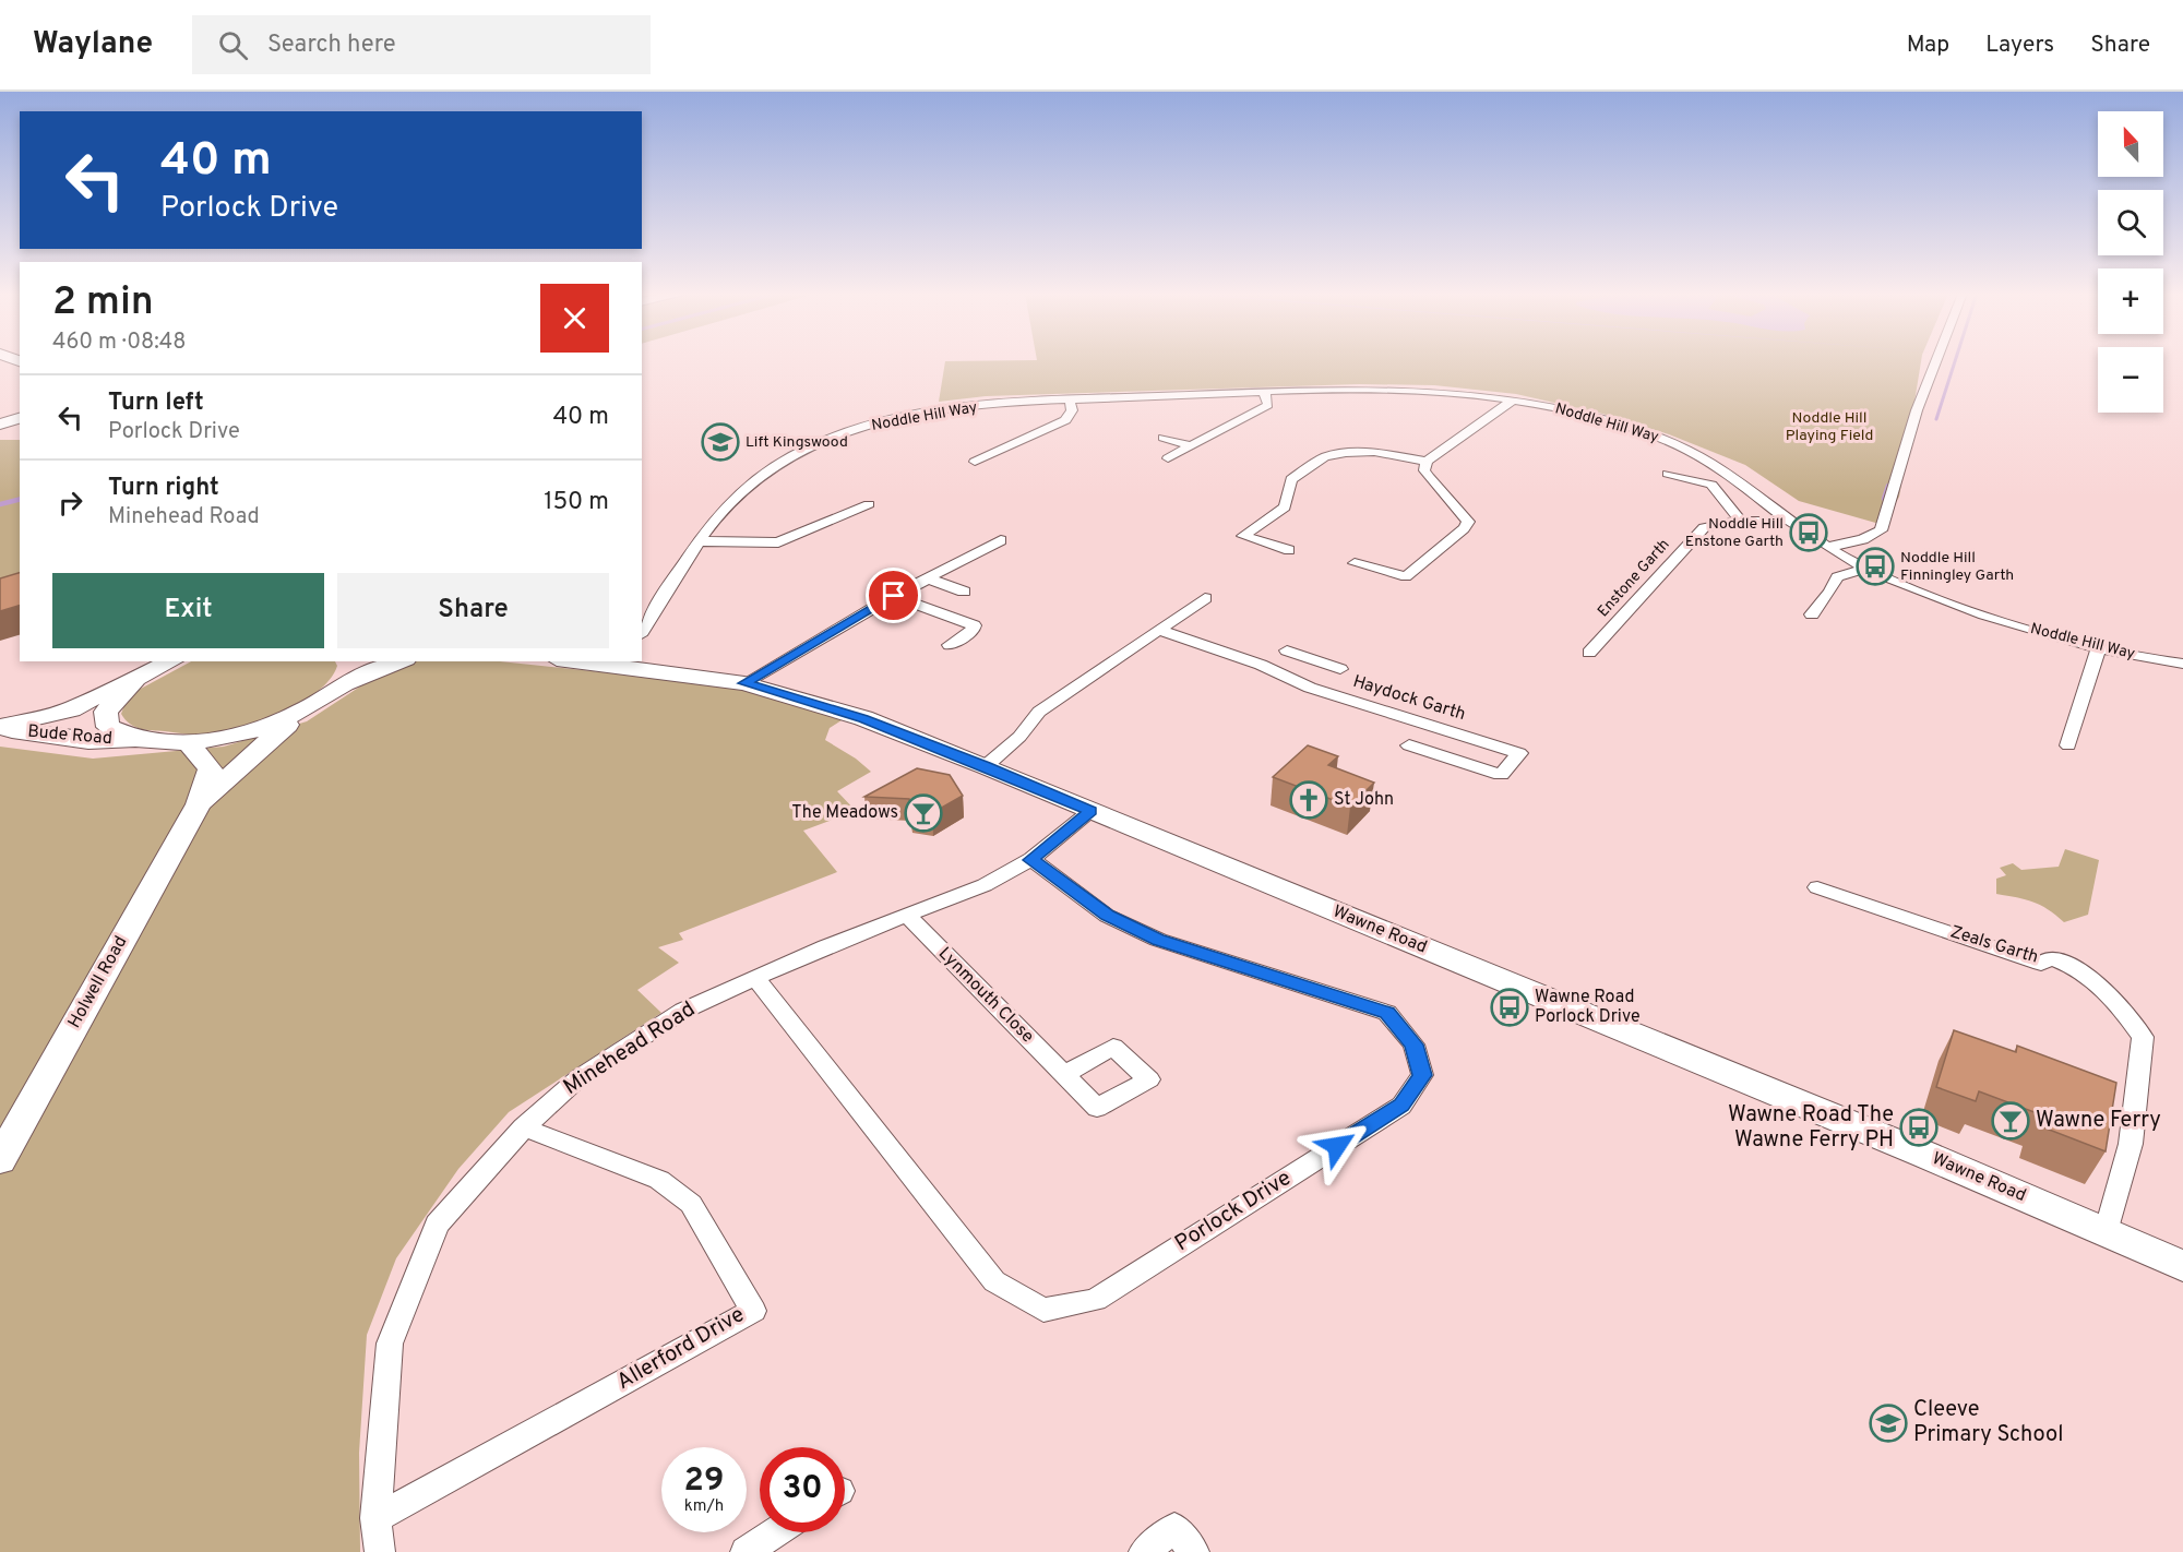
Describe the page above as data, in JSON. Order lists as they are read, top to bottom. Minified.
{"streets":{"street":["Noddle Hill Way","Enstone Garth","Haydock Garth","Bude Road","Wawne Road","Zeals Garth","Holwell Road","Lynmouth Close","Minehead Road","Porlock Drive","Allerford Drive"]},"crossings":[["Noddle Hill Way","Enstone Garth"],["Wawne Road","Zeals Garth"],["Wawne Road","Minehead Road"],["Lynmouth Close","Minehead Road"],["Minehead Road","Porlock Drive"],["Minehead Road","Allerford Drive"]],"parks":["Noddle Hill Playing Field"],"places":{"school or university":["Lift Kingswood","Cleeve Primary School"],"bus stop":["Noddle Hill Enstone Garth","Noddle Hill Finningley Garth","Wawne Road Porlock Drive","Wawne Road The Wawne Ferry PH"],"church":["St John"],"bar":["The Meadows","Wawne Ferry"]},"north":"top","page":{"header":"Waylane","search":"Search here","nav":["Map","Layers","Share"],"map_buttons":["+","−"],"turn":["40 m","Porlock Drive"],"heading":["2 min","460 m · 08:48"],"list":[{"name":"Turn left","note":"Porlock Drive","value":"40 m"},{"name":"Turn right","note":"Minehead Road","value":"150 m"}],"buttons":["Exit","Share"],"speed":"29 km/h","limit":"30"}}
